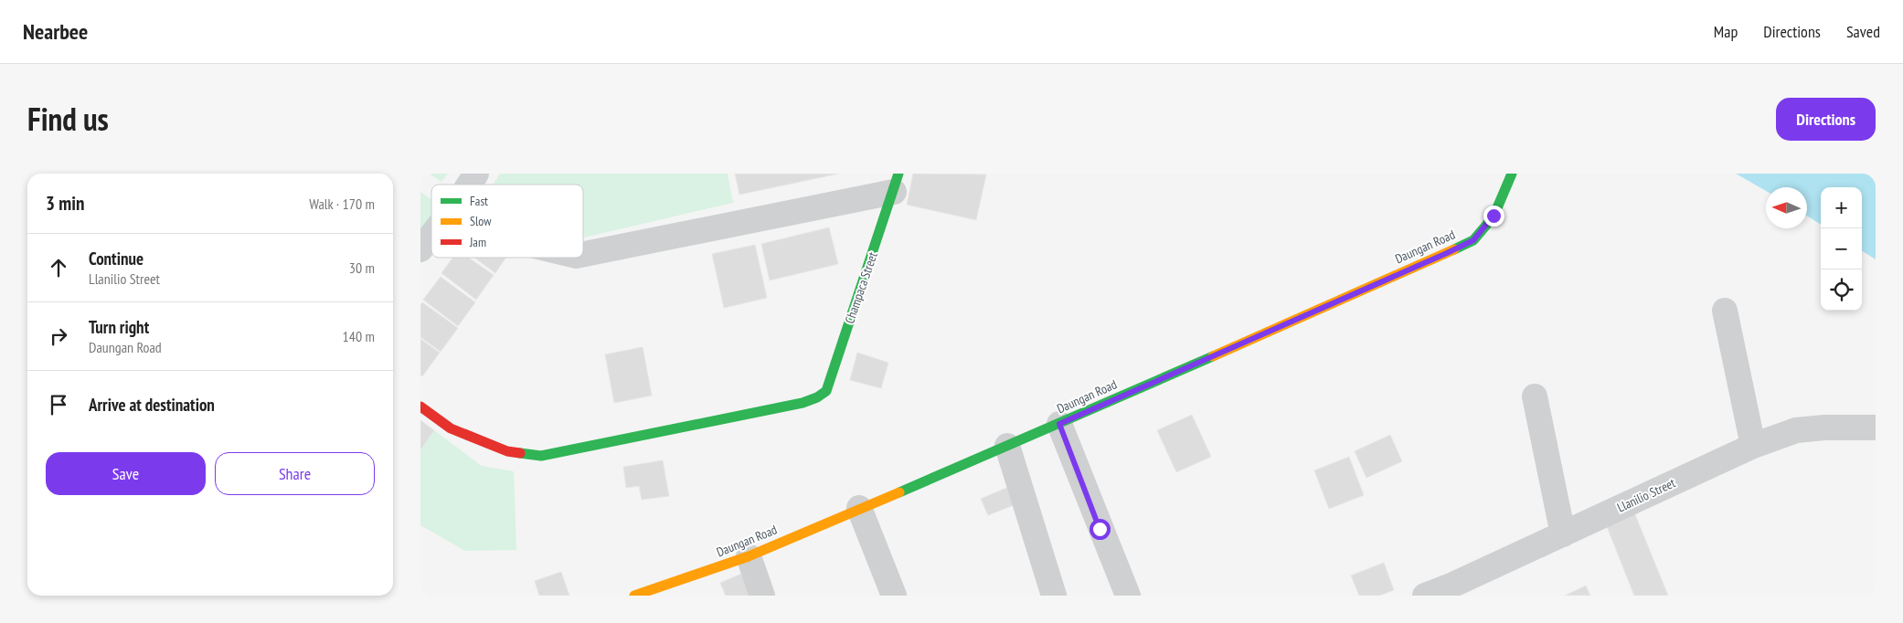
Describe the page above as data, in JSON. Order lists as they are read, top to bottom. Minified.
{"streets":{"street":["Daungan Road","Champaca Street","Llanilio Street"]},"legend":["Fast","Slow","Jam"],"north":"left","page":{"header":"Nearbee","nav":["Map","Directions","Saved"],"title":"Find us","buttons":["Directions",["Save","Share"]],"heading":["3 min","Walk · 170 m"],"map_buttons":["+","−"],"list":[["Continue","Llanilio Street","30 m"],["Turn right","Daungan Road","140 m"],"Arrive at destination"]}}
